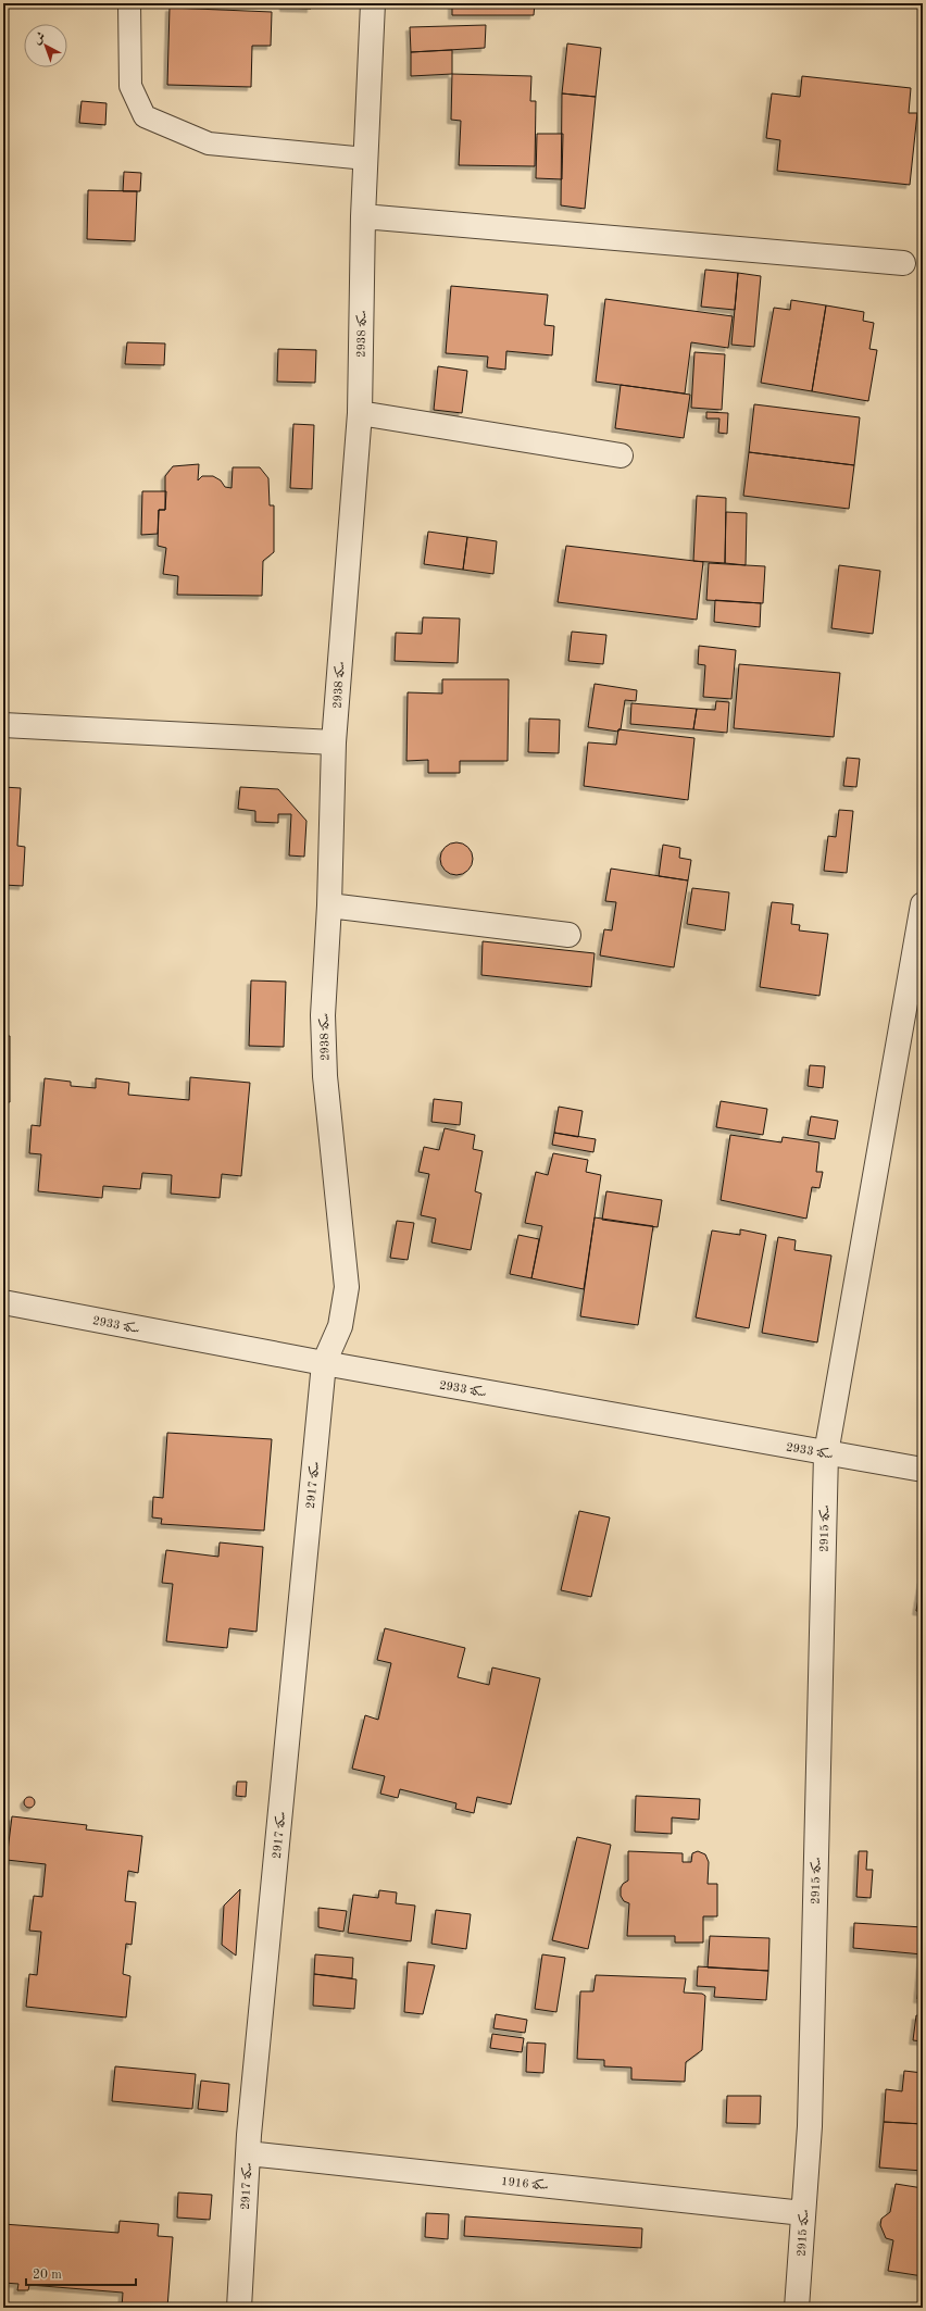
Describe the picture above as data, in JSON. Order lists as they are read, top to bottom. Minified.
{"streets":{"street":["سكة 2938","سكة 2933","سكة 2917","سكة 2915","سكة 1916"]},"crossings":[["سكة 2938","سكة 2933"],["سكة 2938","سكة 2917"],["سكة 2933","سكة 2917"],["سكة 2933","سكة 2915"],["سكة 2917","سكة 1916"],["سكة 2915","سكة 1916"]],"scale_bar":"20 m","north":"top left"}
